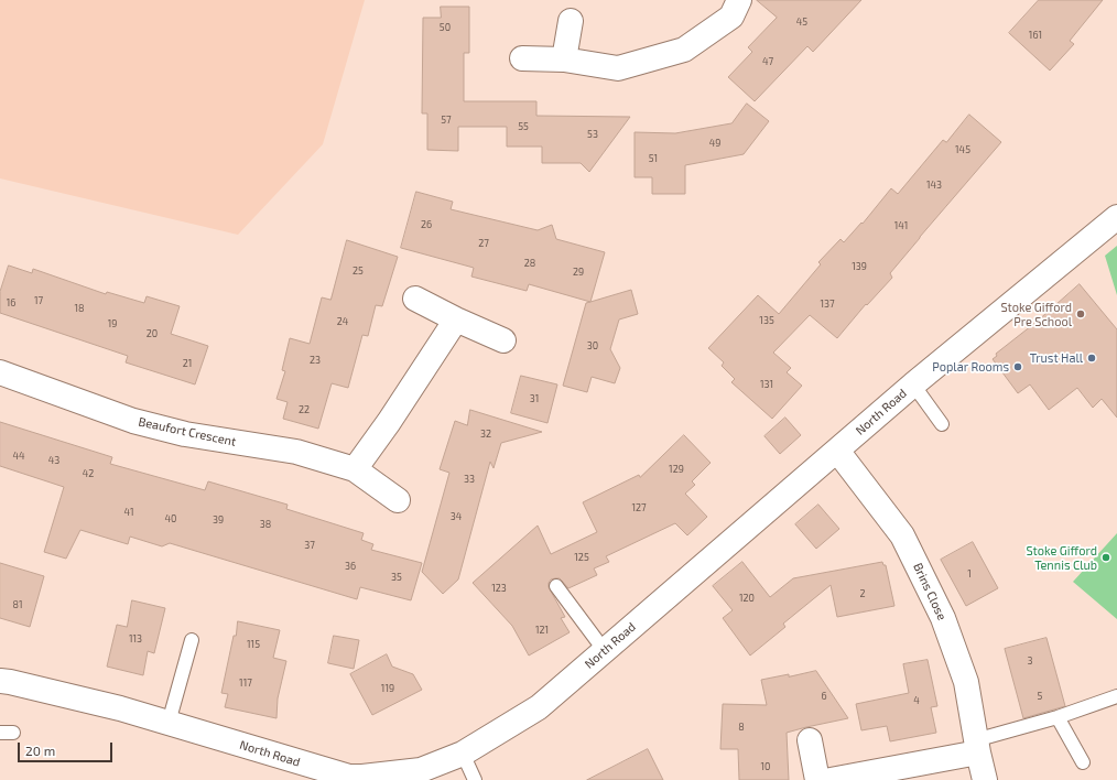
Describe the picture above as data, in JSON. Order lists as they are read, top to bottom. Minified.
{"streets":{"street":["North Road","Beaufort Crescent","Brins Close"]},"crossings":[["North Road","Brins Close"]],"places":["Stoke Gifford Pre School","Trust Hall","Poplar Rooms","Stoke Gifford Tennis Club"],"house_numbers":["45","50","161","47","57","55","53","49","145","51","143","26","141","27","28","139","25","29","17","16","137","18","135","24","19","20","30","23","21","131","31","22","32","44","43","129","42","33","127","41","34","40","39","38","37","125","36","1","35","123","2","120","81","121","113","115","3","117","119","6","5","4","8","10"],"scale_bar":"20 m"}
